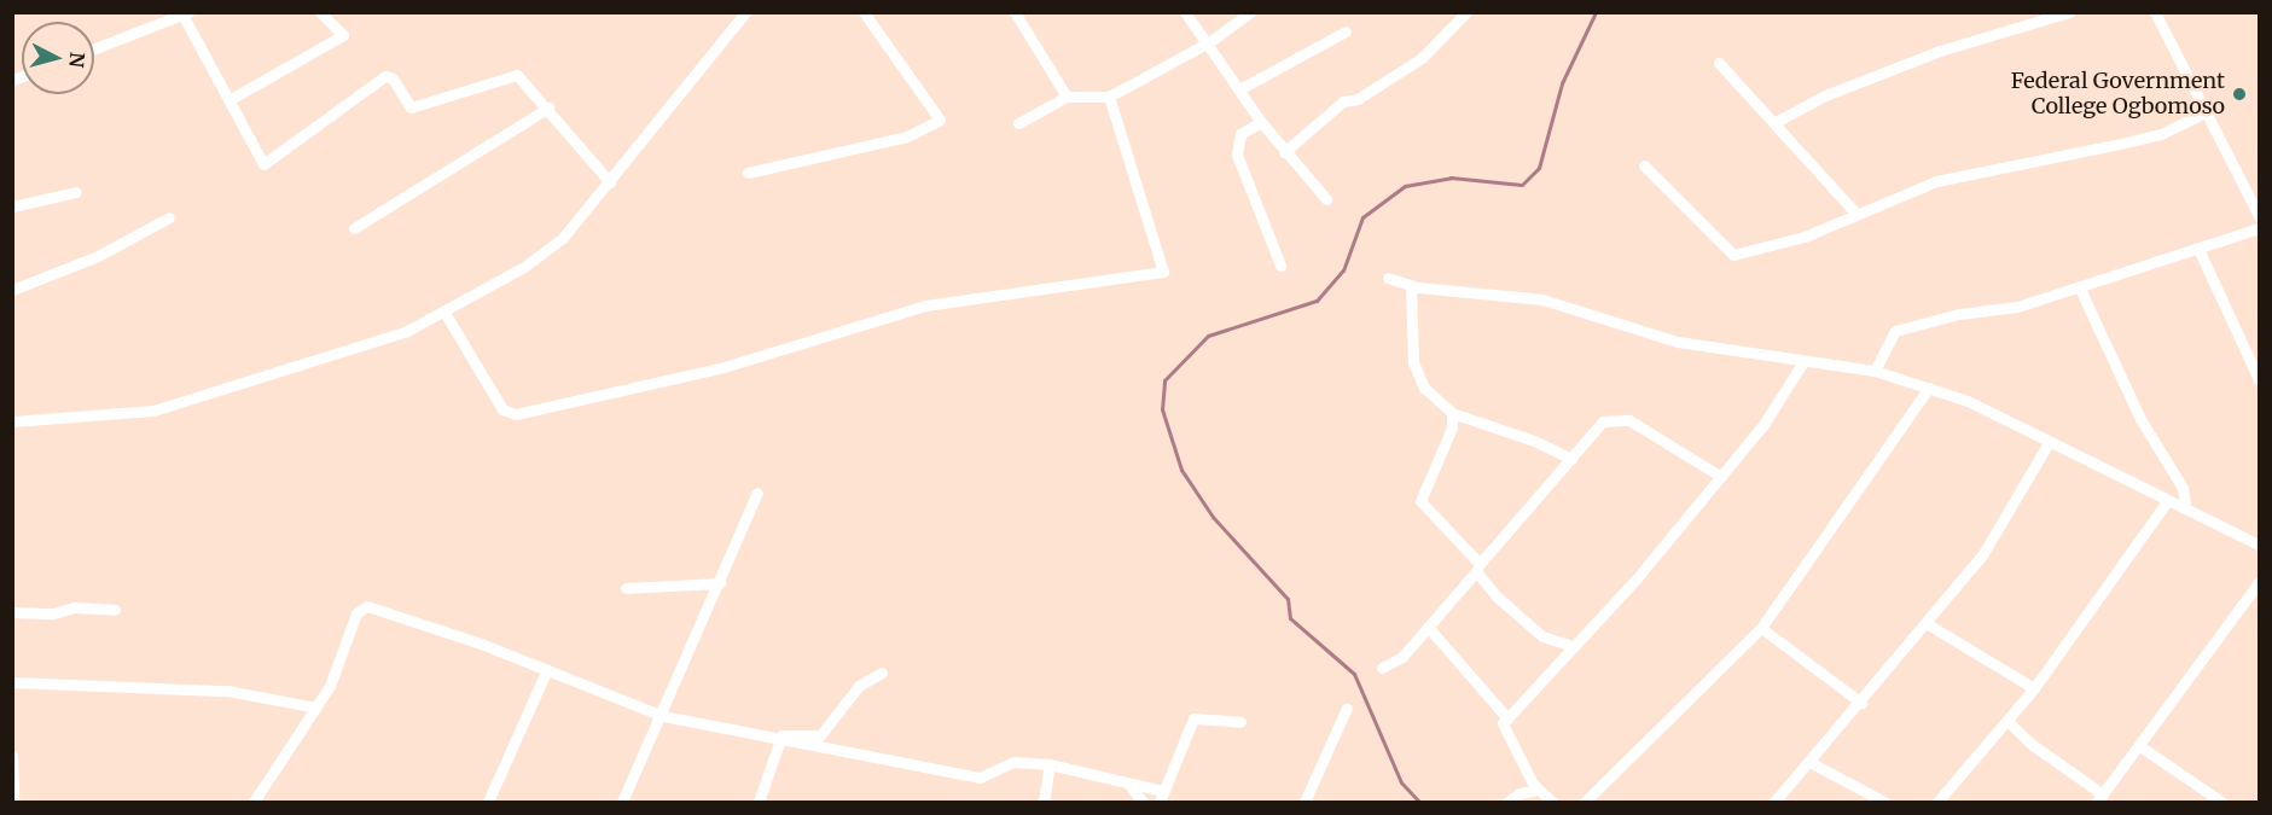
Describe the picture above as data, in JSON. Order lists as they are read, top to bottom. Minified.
{"places":["Federal Government College Ogbomoso"],"north":"right"}
